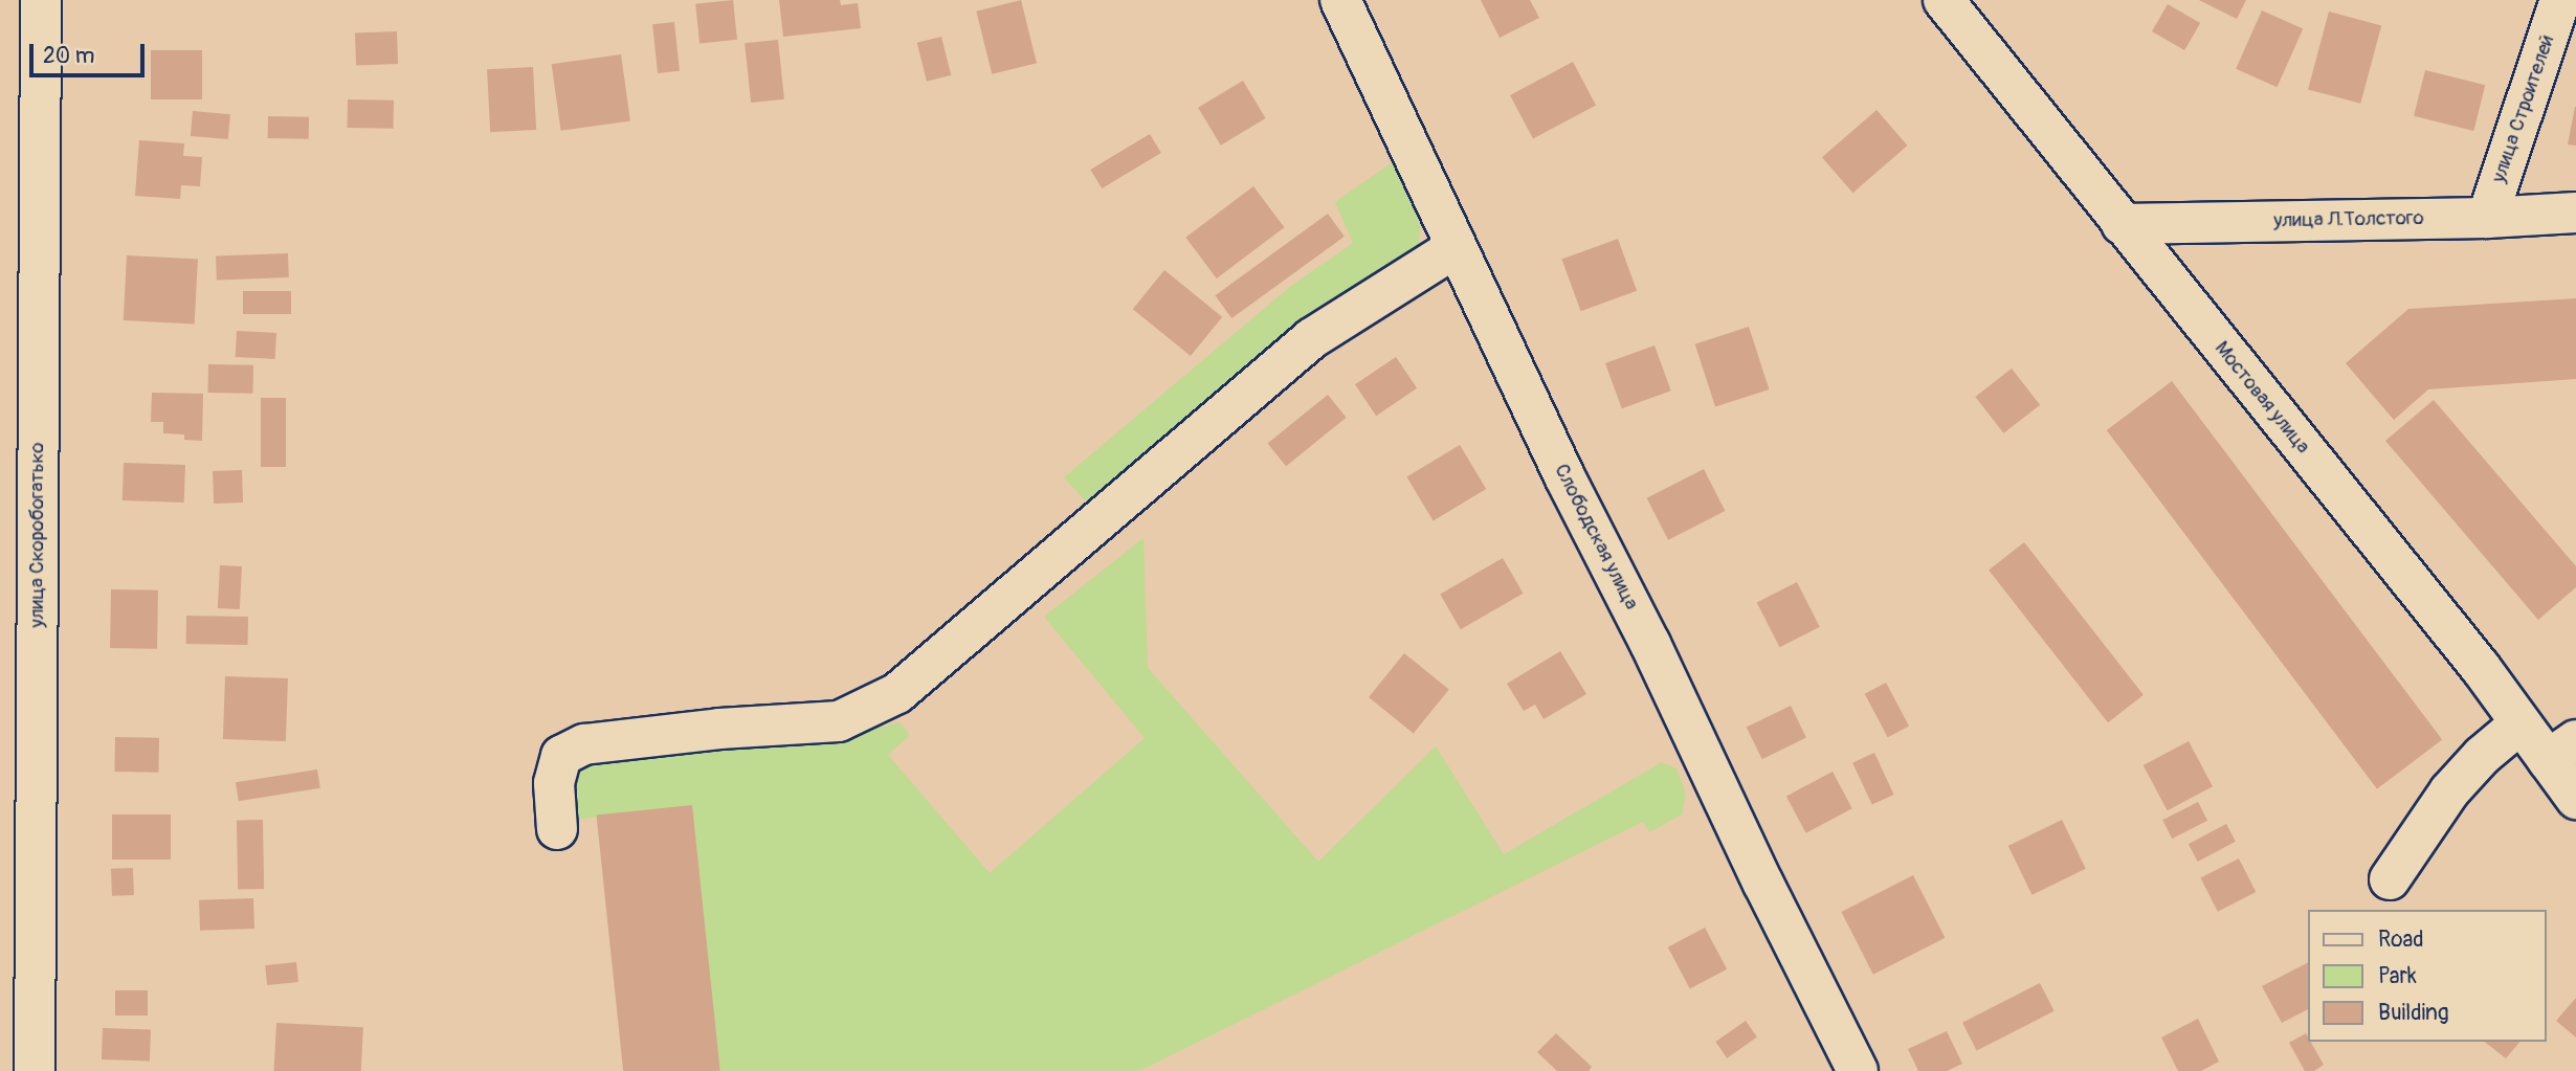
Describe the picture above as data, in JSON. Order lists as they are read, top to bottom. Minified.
{"streets":{"street":["улица Строителей","улица Л.Толстого","Мостовая улица","улица Скоробогатько","Слободская улица"]},"crossings":[["улица Строителей","улица Л.Толстого"],["улица Л.Толстого","Мостовая улица"]],"legend":["Road","Park","Building"],"scale_bar":"20 m"}
